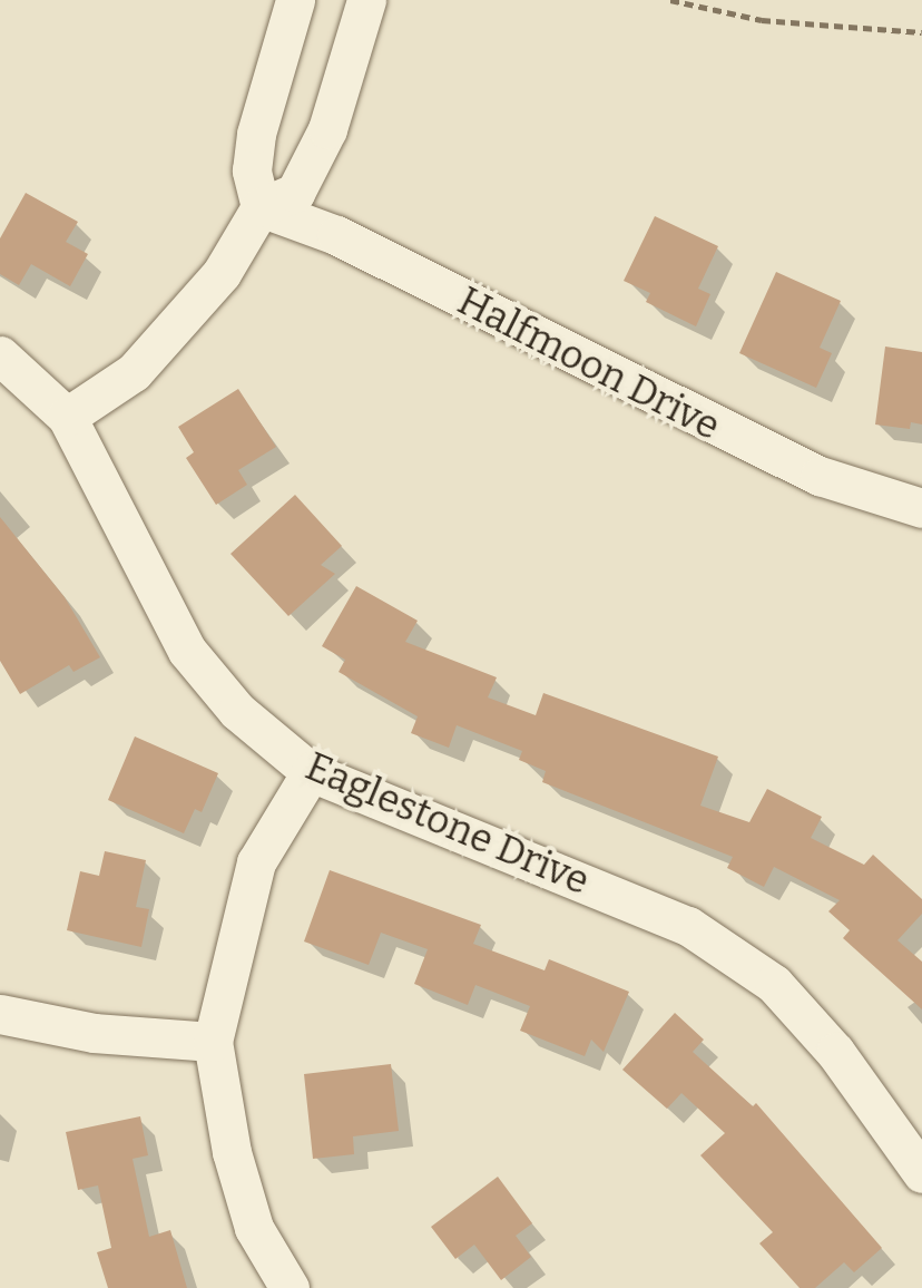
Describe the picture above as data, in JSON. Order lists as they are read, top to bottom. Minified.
{"streets":{"street":["Halfmoon Drive","Eaglestone Drive"]}}
